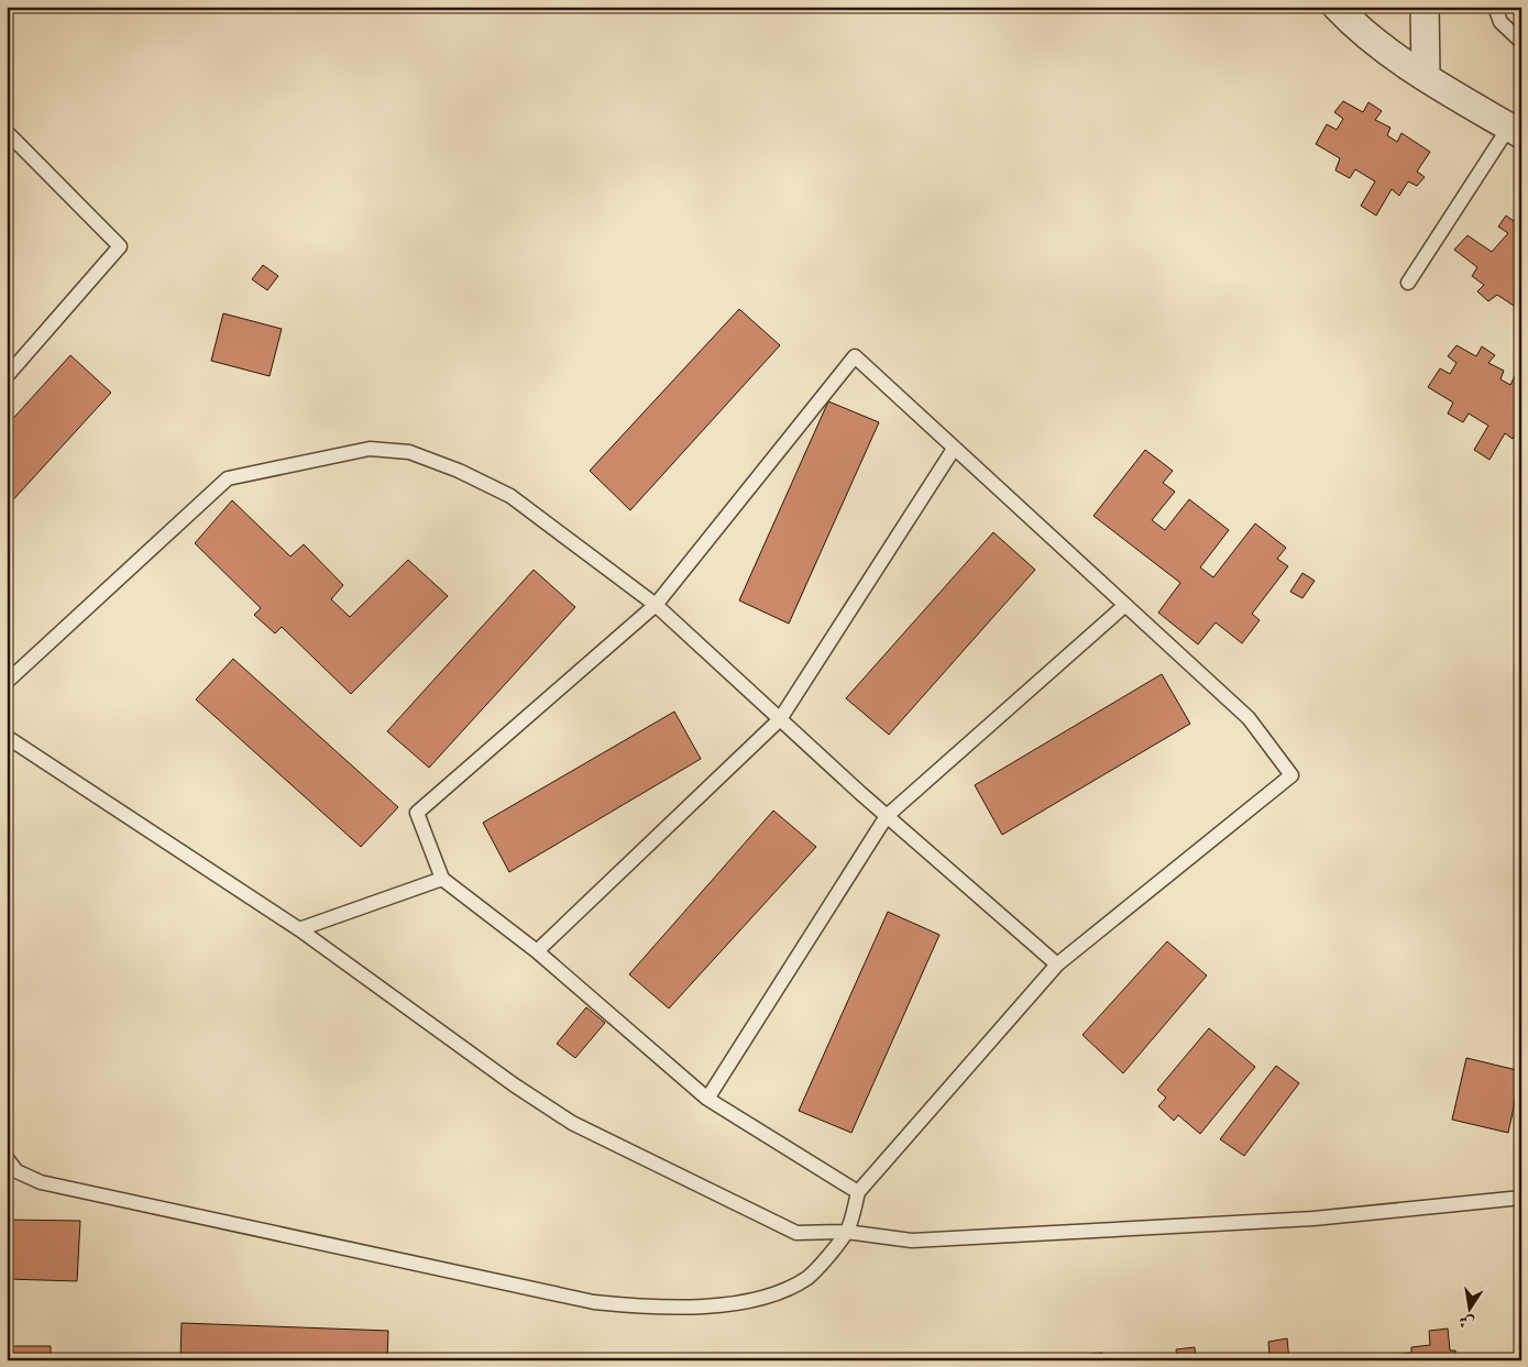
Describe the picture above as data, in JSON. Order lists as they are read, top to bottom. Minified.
{"north":"bottom"}
